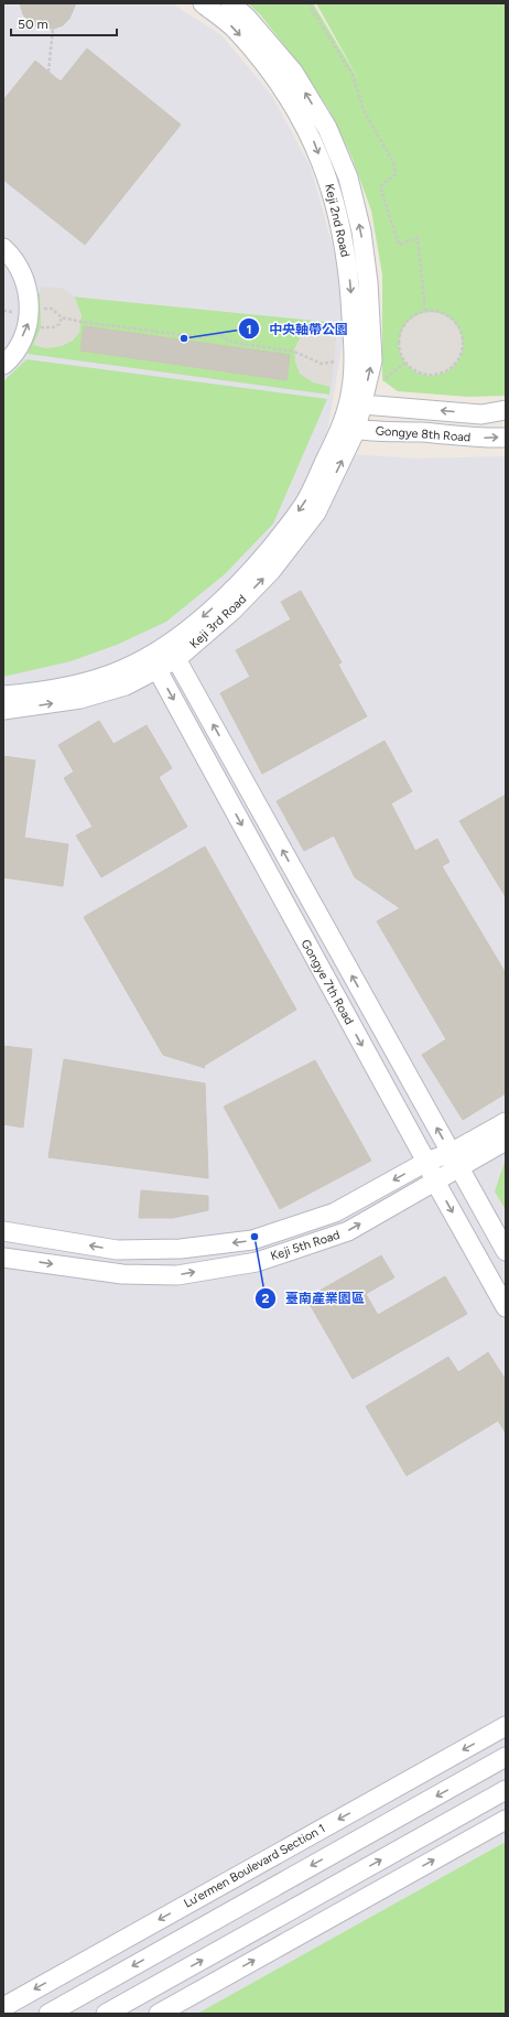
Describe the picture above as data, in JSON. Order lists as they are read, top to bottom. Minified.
{"streets":{"street":["Keji 2nd Road","Gongye 8th Road","Keji 3rd Road","Gongye 7th Road","Keji 5th Road","Lu’ermen Boulevard Section 1"]},"crossings":[["Keji 2nd Road","Gongye 8th Road"],["Keji 2nd Road","Keji 3rd Road"],["Gongye 8th Road","Keji 3rd Road"],["Keji 3rd Road","Gongye 7th Road"],["Gongye 7th Road","Keji 5th Road"]],"places":["中央軸帶公園","臺南產業園區"],"scale_bar":"50 m"}
